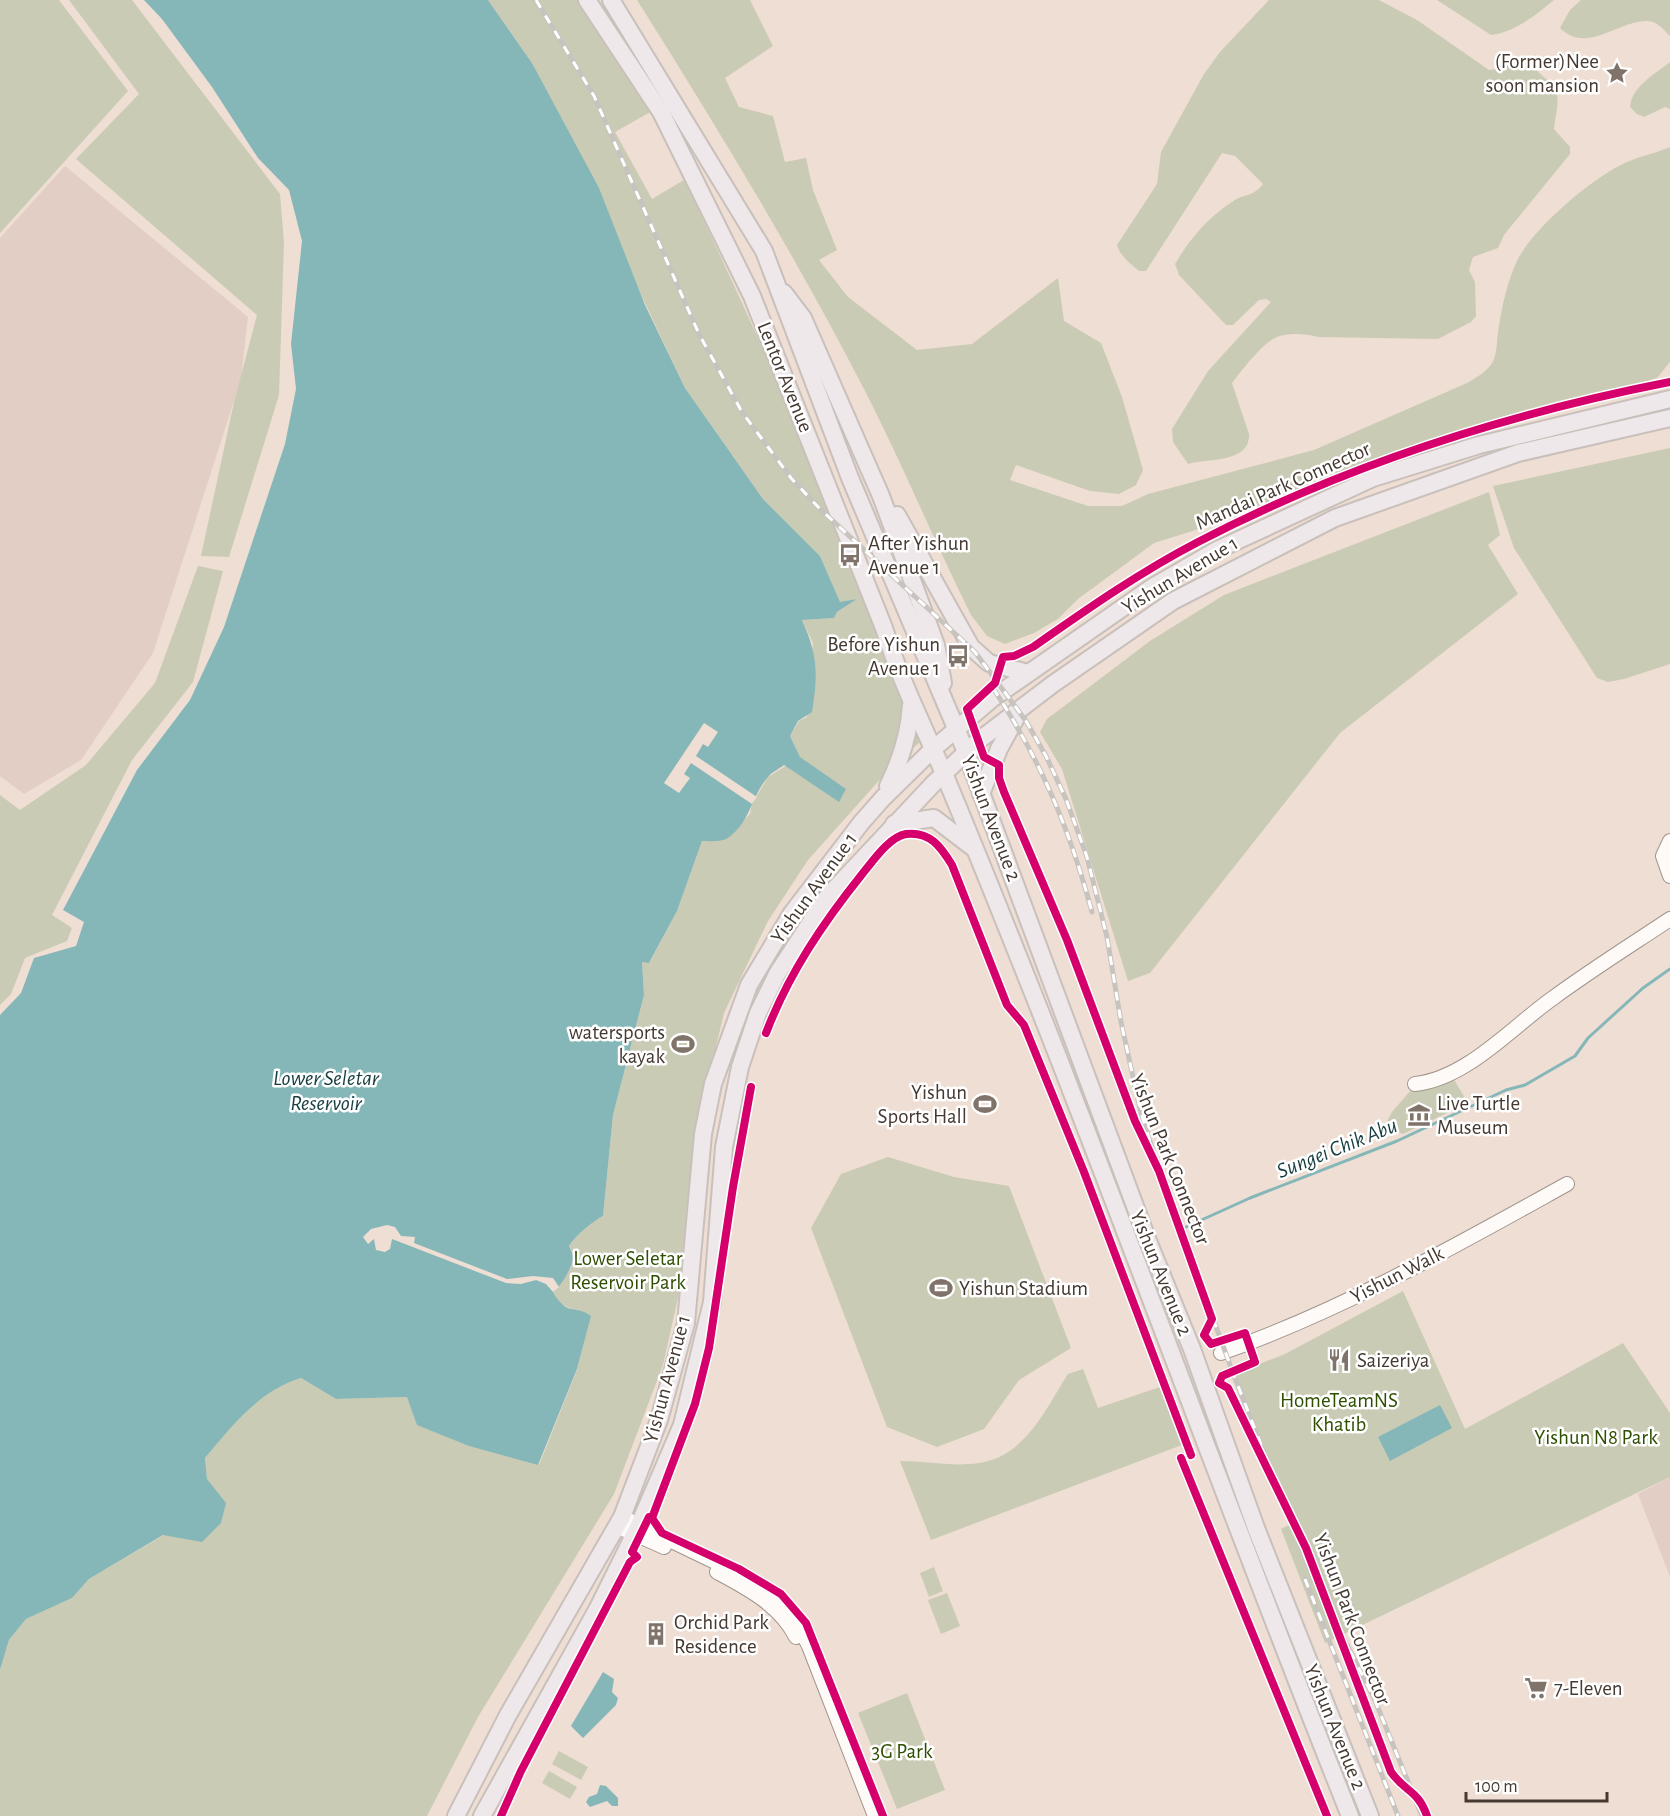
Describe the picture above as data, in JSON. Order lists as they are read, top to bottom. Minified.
{"streets":{"main road":["Lentor Avenue","Yishun Avenue 1","Yishun Avenue 2"],"street":["Yishun Walk"],"cycle path":["Mandai Park Connector"]},"crossings":[["Lentor Avenue","Yishun Avenue 1"],["Lentor Avenue","Yishun Avenue 2"],["Yishun Avenue 1","Yishun Avenue 2"]],"water":["Lower Seletar Reservoir","Sungei Chik Abu"],"parks":["Lower Seletar Reservoir Park","HomeTeamNS Khatib","Yishun N8 Park","3G Park"],"places":{"place":["(Former)Nee soon mansion"],"bus stop":["After Yishun Avenue 1","Before Yishun Avenue 1"],"sports":["watersports kayak","Yishun Sports Hall","Yishun Stadium"],"museum":["Live Turtle Museum"],"restaurant":["Saizeriya"],"building":["Orchid Park Residence"],"supermarket":["7-Eleven"]},"scale_bar":"100 m"}
